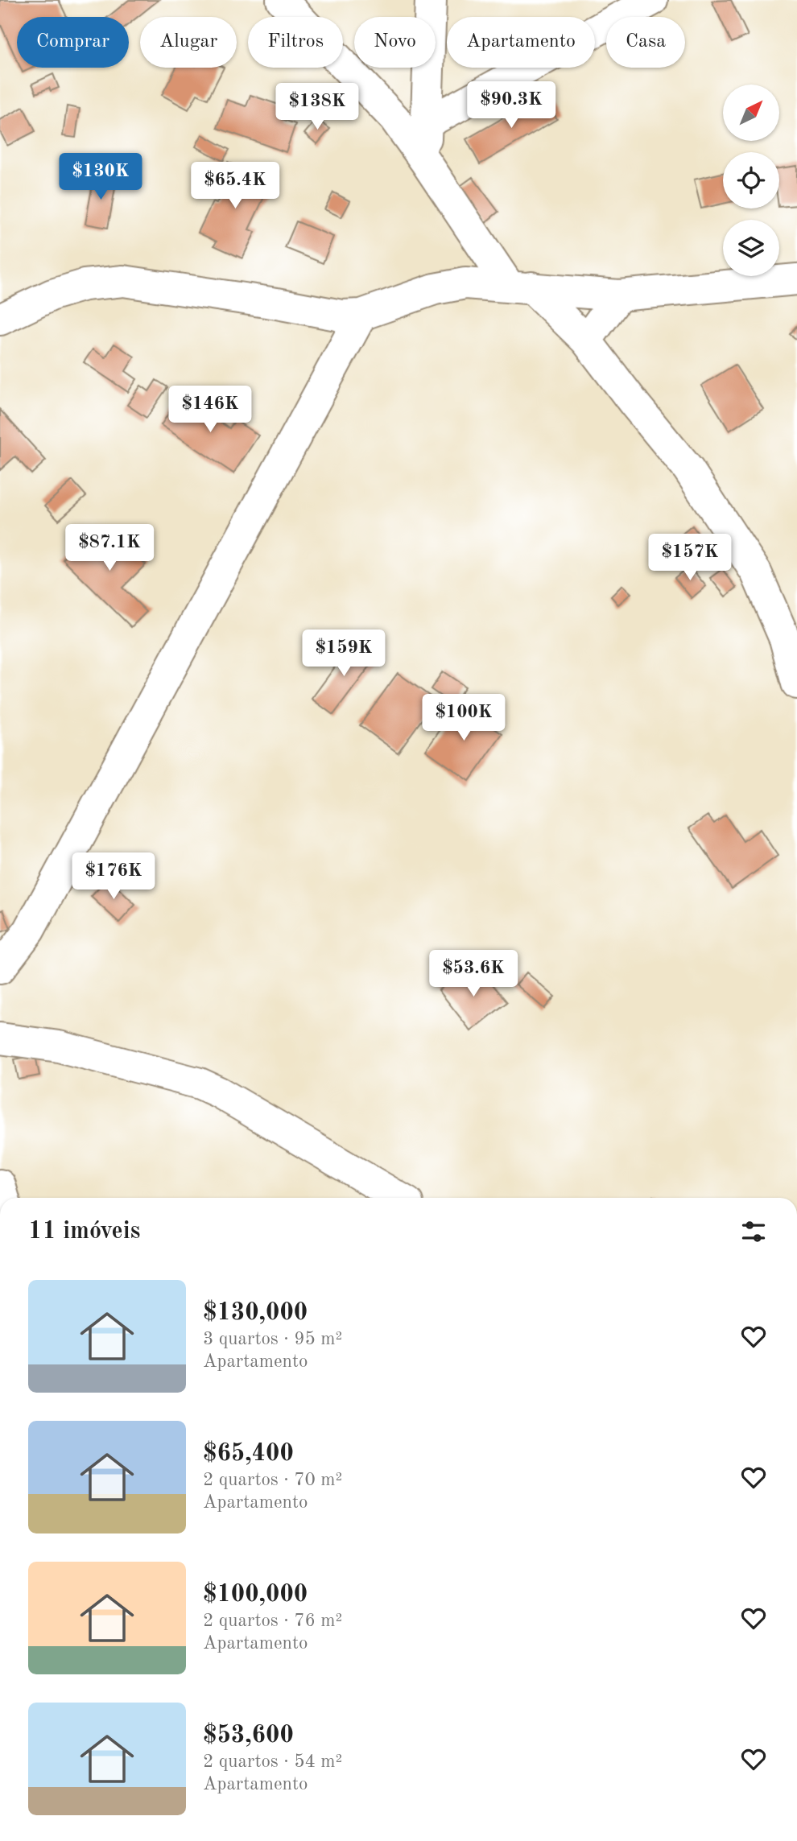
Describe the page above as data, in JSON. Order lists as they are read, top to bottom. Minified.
{"north":"top right","page":{"chip":["Comprar","Alugar","Filtros","Novo","Apartamento","Casa"],"price":["$90.3K","$138K","$130K","$65.4K","$146K","$87.1K","$157K","$159K","$100K","$176K","$53.6K"],"heading":"11 imóveis","list":[{"name":"$130,000","note":"3 quartos · 95 m² · Apartamento"},{"name":"$65,400","note":"2 quartos · 70 m² · Apartamento"},{"name":"$100,000","note":"2 quartos · 76 m² · Apartamento"},{"name":"$53,600","note":"2 quartos · 54 m² · Apartamento"}]}}
